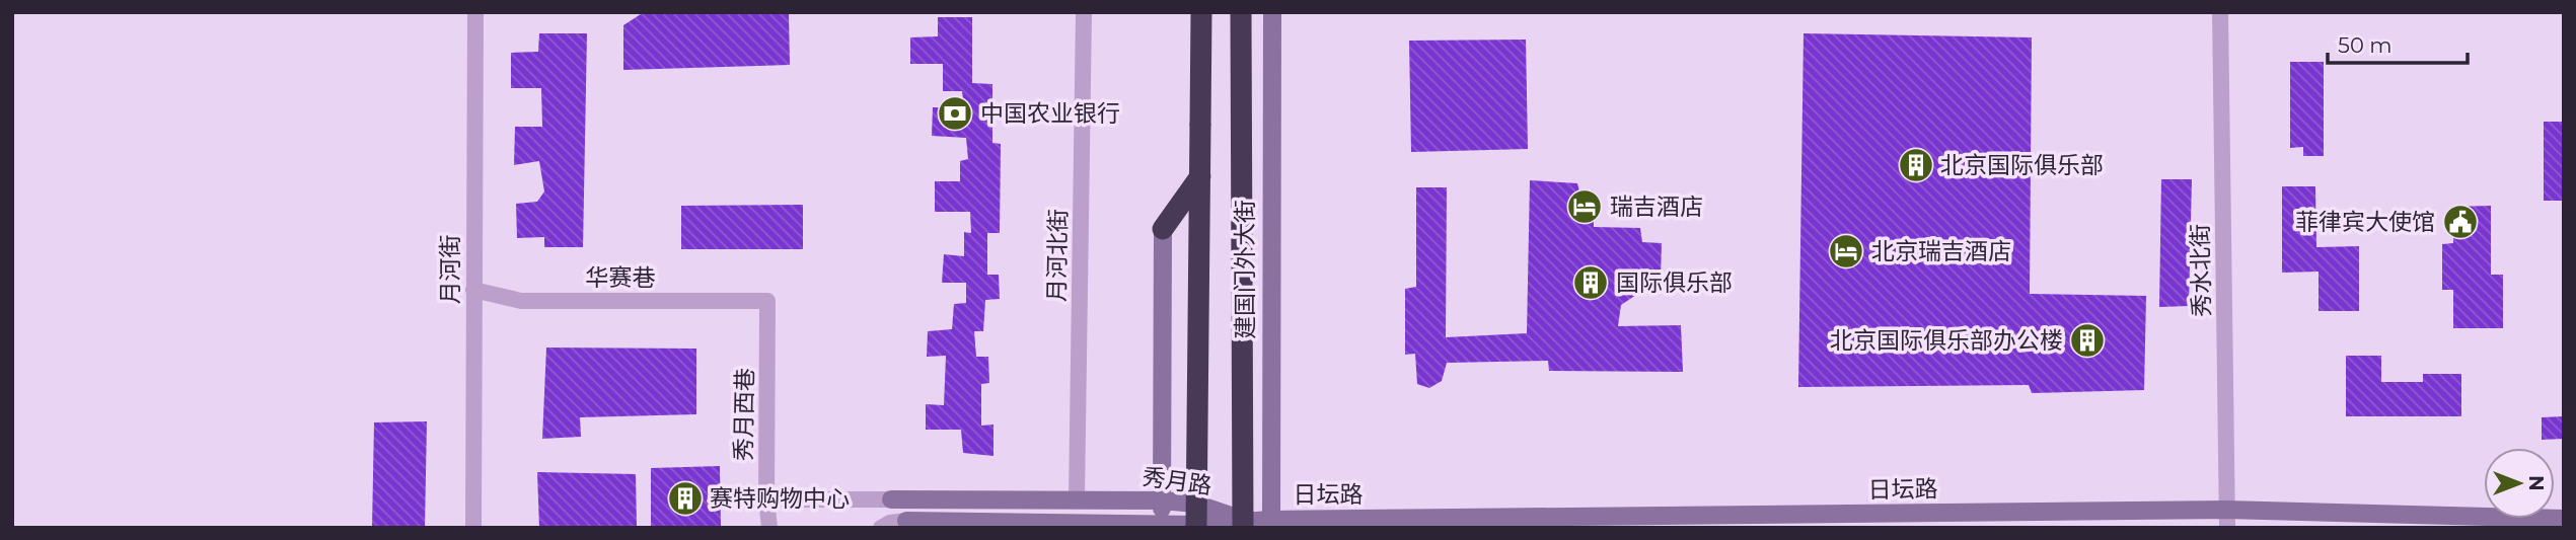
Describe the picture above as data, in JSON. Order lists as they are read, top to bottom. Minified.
{"streets":{"highway":["建国门外大街"],"street":["月河北街","月河街","秀水北街","华赛巷","秀月西巷","秀月路","日坛路"]},"crossings":[["月河北街","秀月路"],["月河街","华赛巷"],["建国门外大街","秀月路"],["建国门外大街","日坛路"],["秀水北街","日坛路"],["华赛巷","秀月西巷"],["秀月西巷","秀月路"],["秀月路","日坛路"]],"places":{"bank":["中国农业银行"],"building":["北京国际俱乐部","国际俱乐部","北京国际俱乐部办公楼","赛特购物中心"],"hotel":["瑞吉酒店","北京瑞吉酒店"],"public building":["菲律宾大使馆"]},"scale_bar":"50 m","north":"right"}
